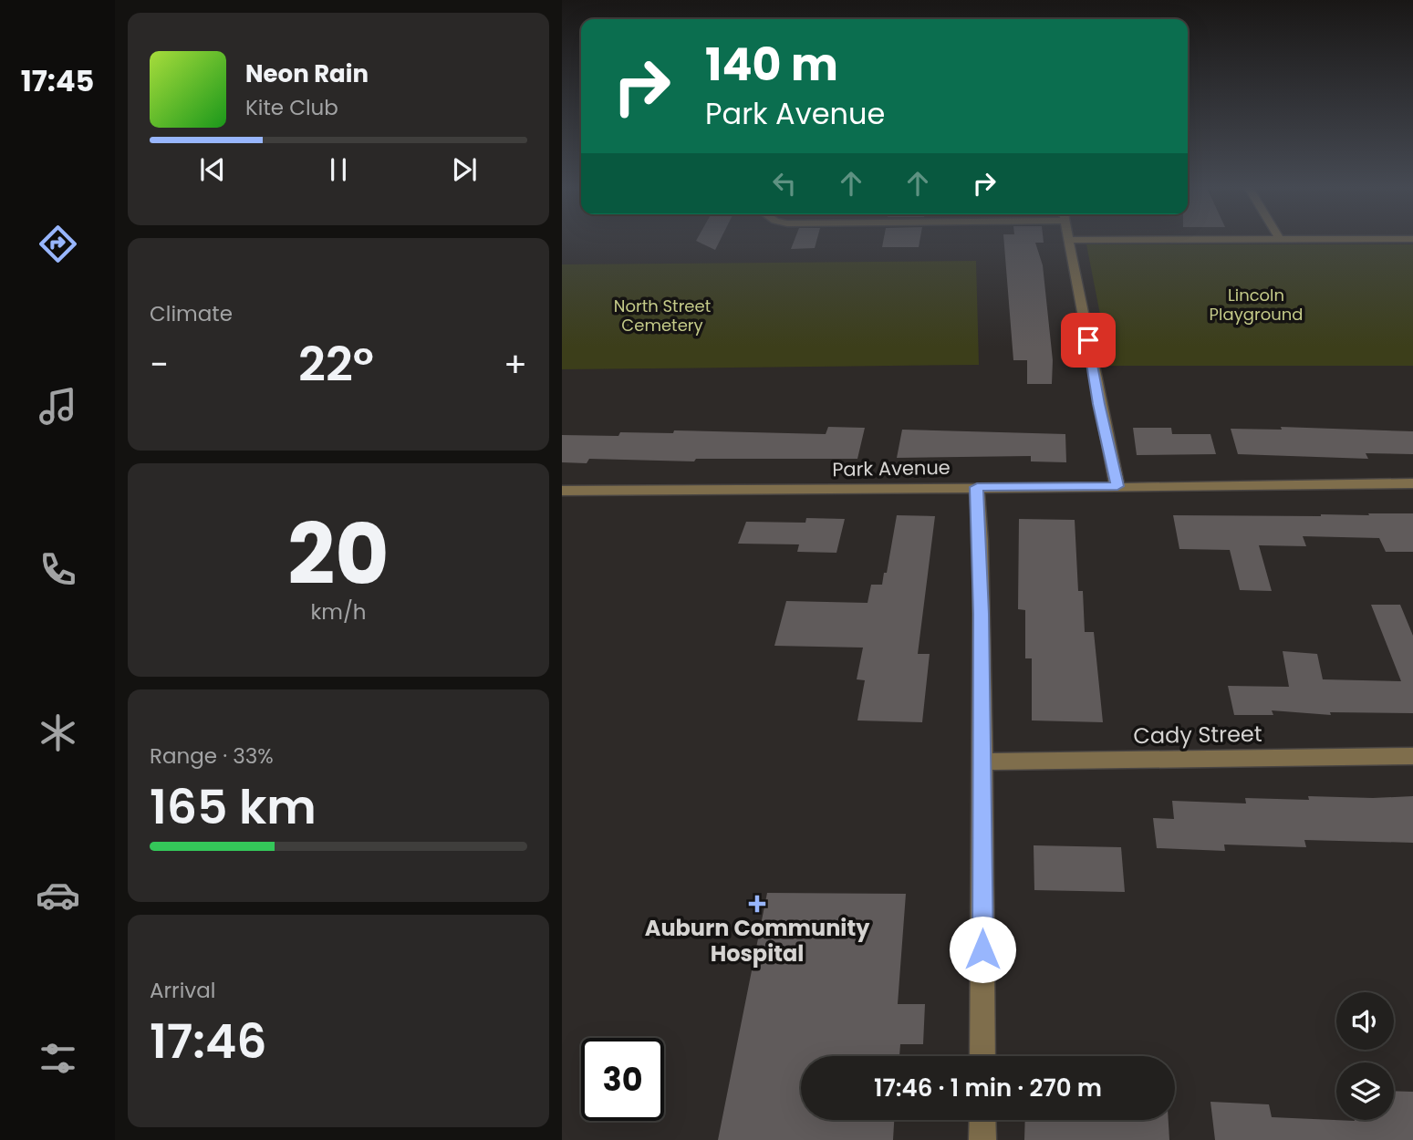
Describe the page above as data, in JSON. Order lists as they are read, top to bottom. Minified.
{"streets":{"street":["Park Avenue","Cady Street"]},"parks":["Lincoln Playground","North Street Cemetery"],"places":{"health":["Auburn Community Hospital"]},"page":{"tabs":"17:45","turn":["140 m","Park Avenue"],"song":["Neon Rain","Kite Club"],"tile":["Climate",["20","km/h"],["Range · 33%","165 km"],["Arrival","17:46"]],"heat":["−","22°","+"],"limit":"30","trip":"17:46 · 1 min · 270 m"}}
